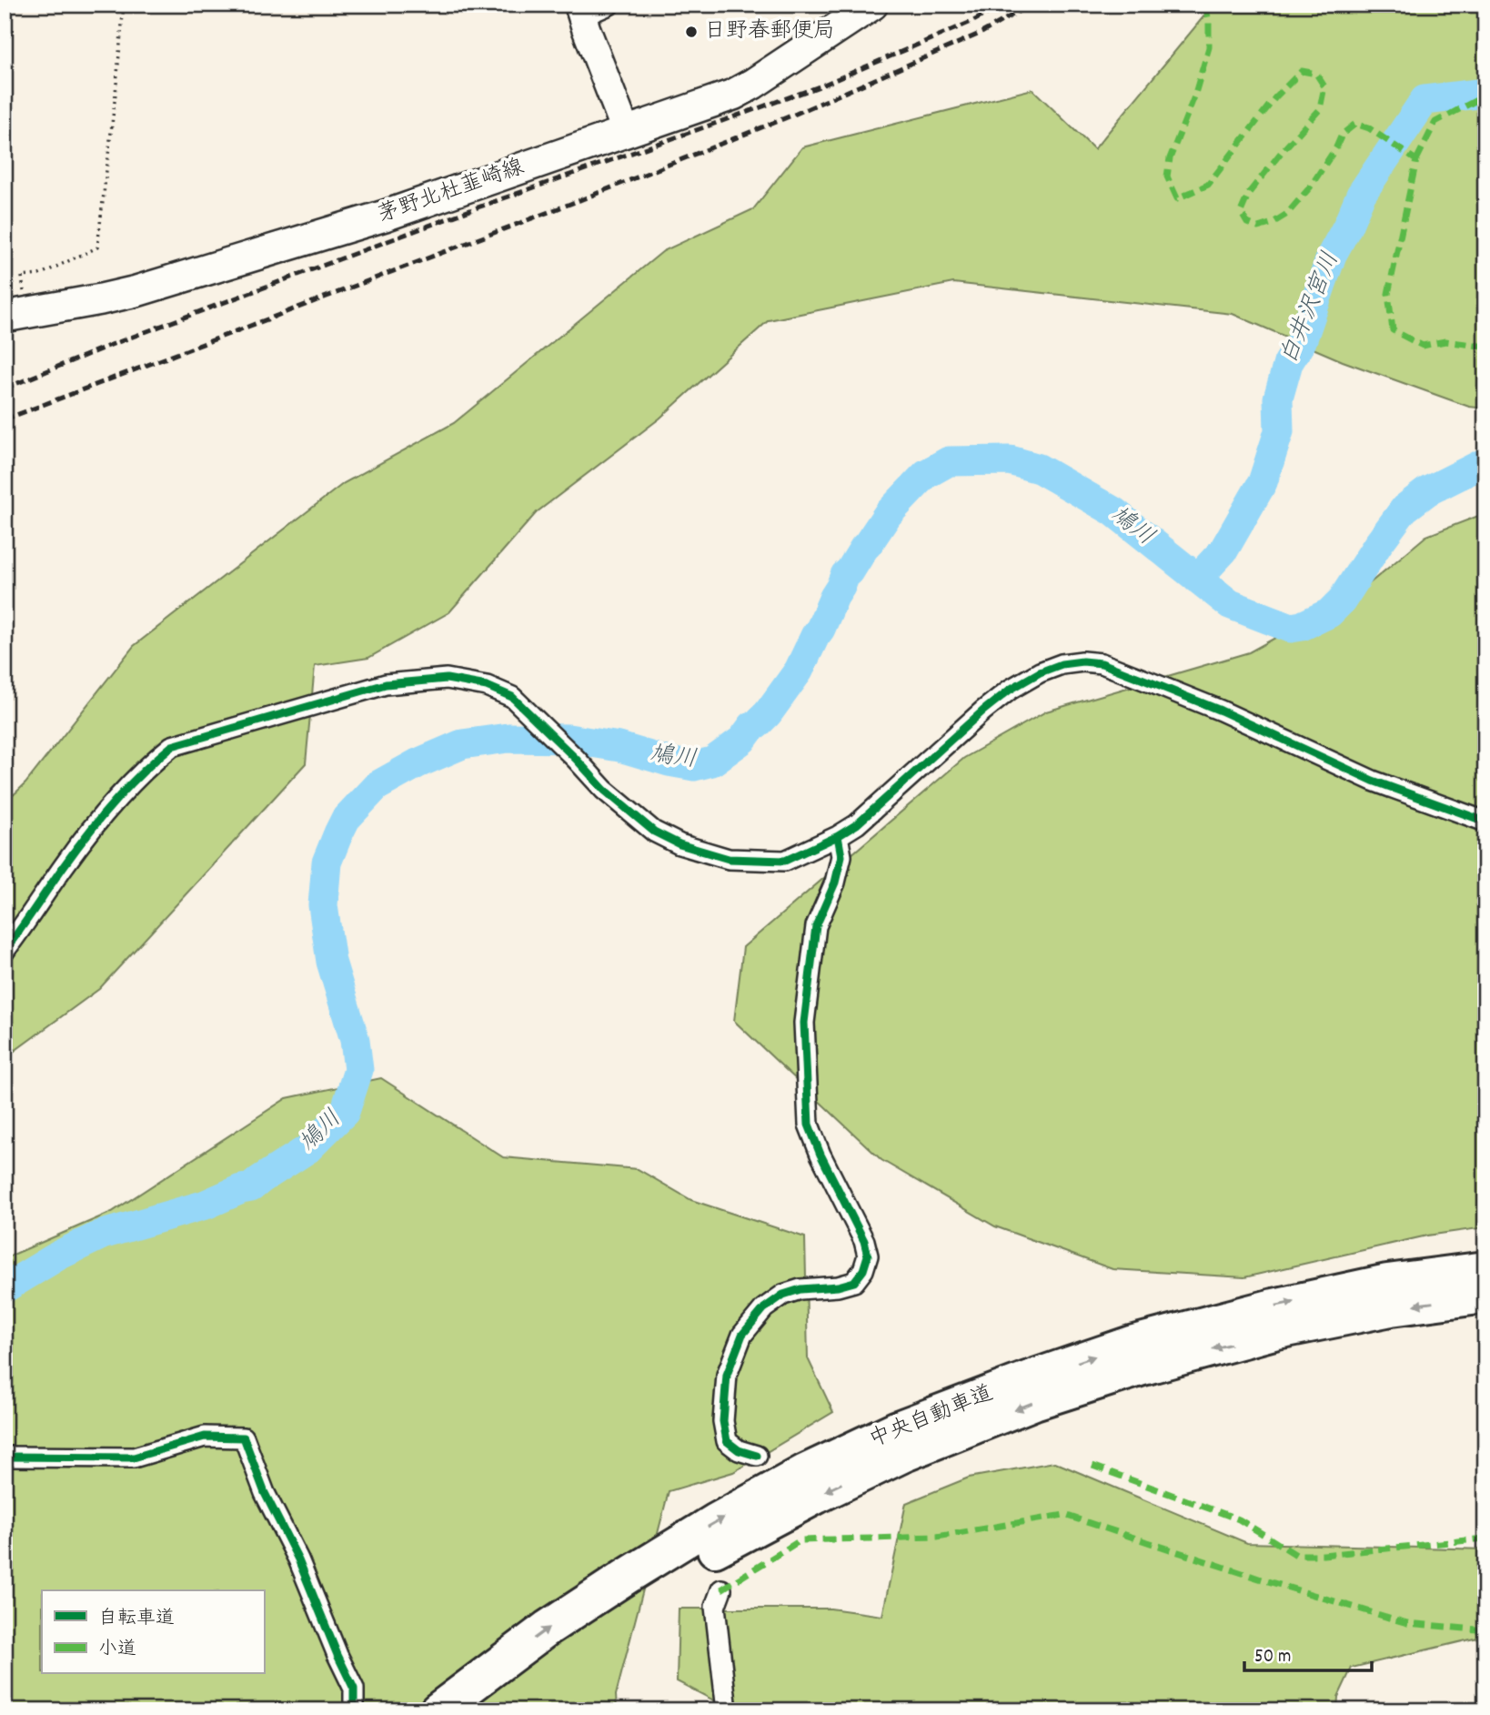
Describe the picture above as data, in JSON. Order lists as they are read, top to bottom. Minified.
{"streets":{"highway":["中央自動車道"],"main road":["茅野北杜韮崎線"]},"water":["白井沢宮川","鳩川"],"places":["日野春郵便局"],"legend":["自転車道","小道"],"scale_bar":"50 m"}
